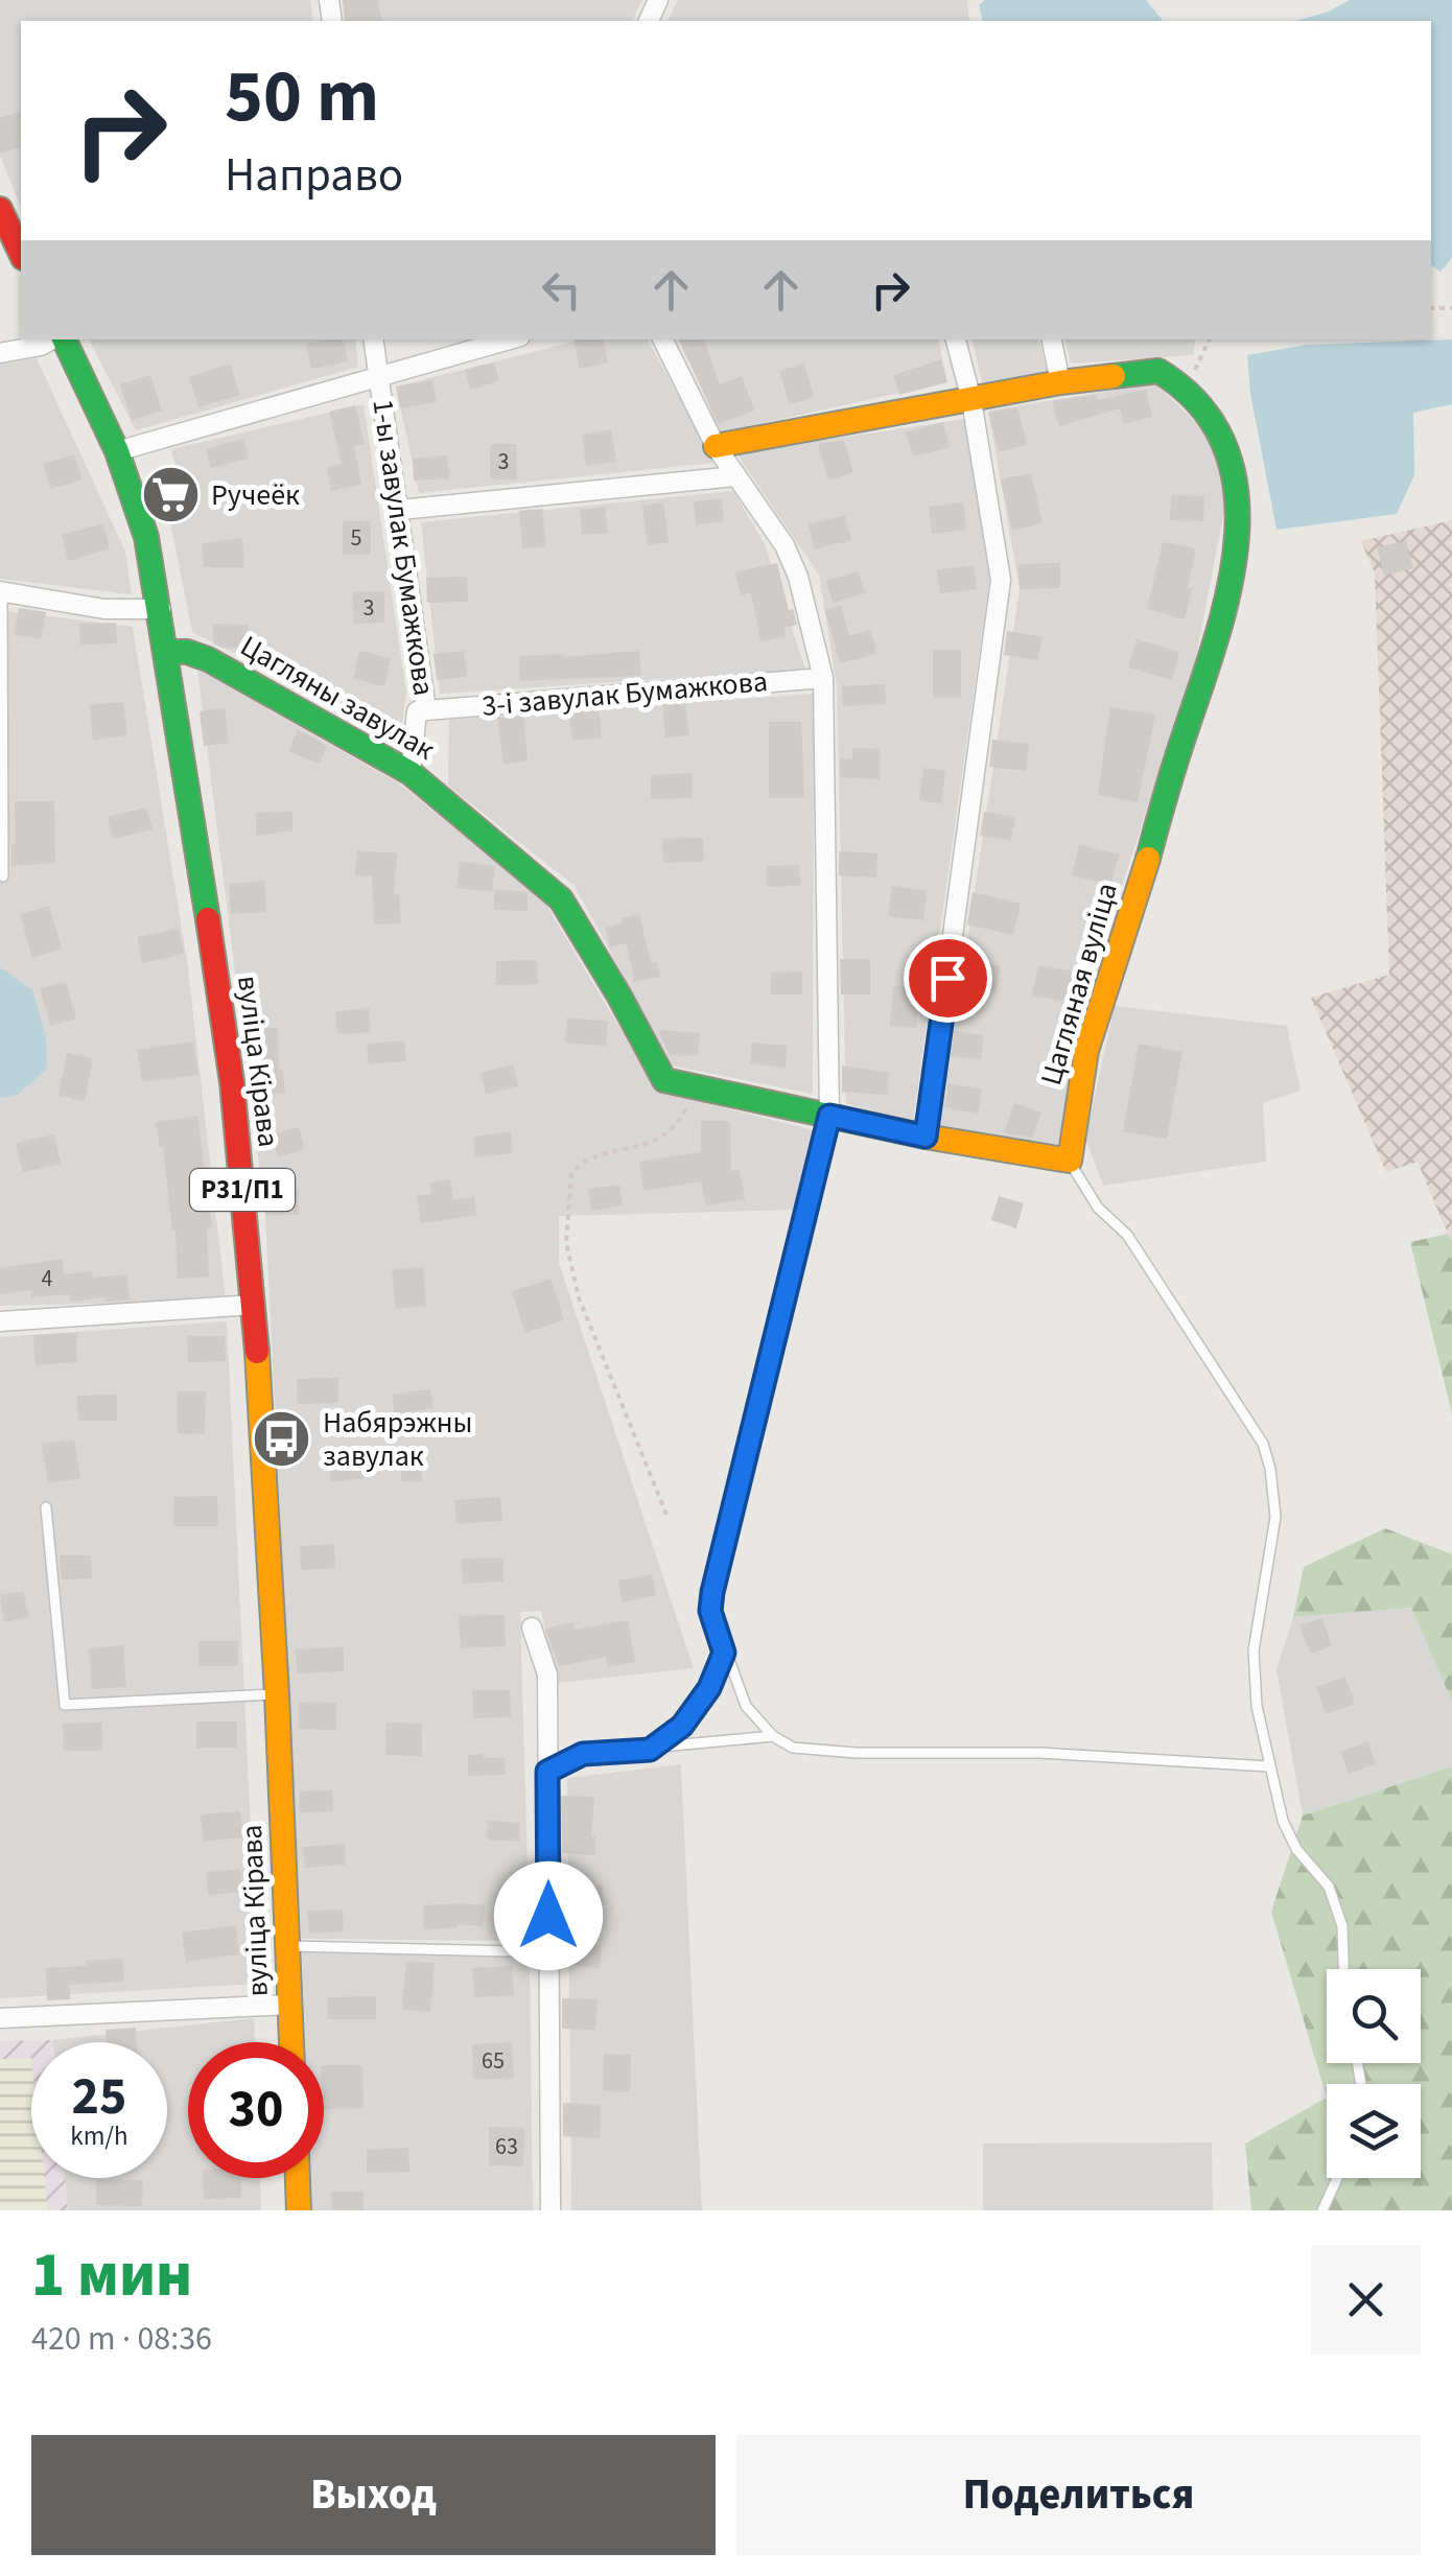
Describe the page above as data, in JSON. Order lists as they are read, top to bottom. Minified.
{"streets":{"street":["1-ы завулак Бумажкова","3-і завулак Бумажкова","Цагляны завулак","Цагляная вуліца","вуліца Кірава","Р31/П1"]},"crossings":[["1-ы завулак Бумажкова","3-і завулак Бумажкова"],["1-ы завулак Бумажкова","Цагляны завулак"],["1-ы завулак Бумажкова","вуліца Кірава"],["Цагляны завулак","вуліца Кірава"]],"places":{"supermarket":["Ручеёк"],"bus stop":["Набярэжны завулак"]},"house_numbers":["3","5","3","4","65","63"],"page":{"turn":["50 m","Направо"],"speed":"25 km/h","limit":"30","heading":["1 мин","420 m · 08:36"],"buttons":["Выход","Поделиться"]}}
